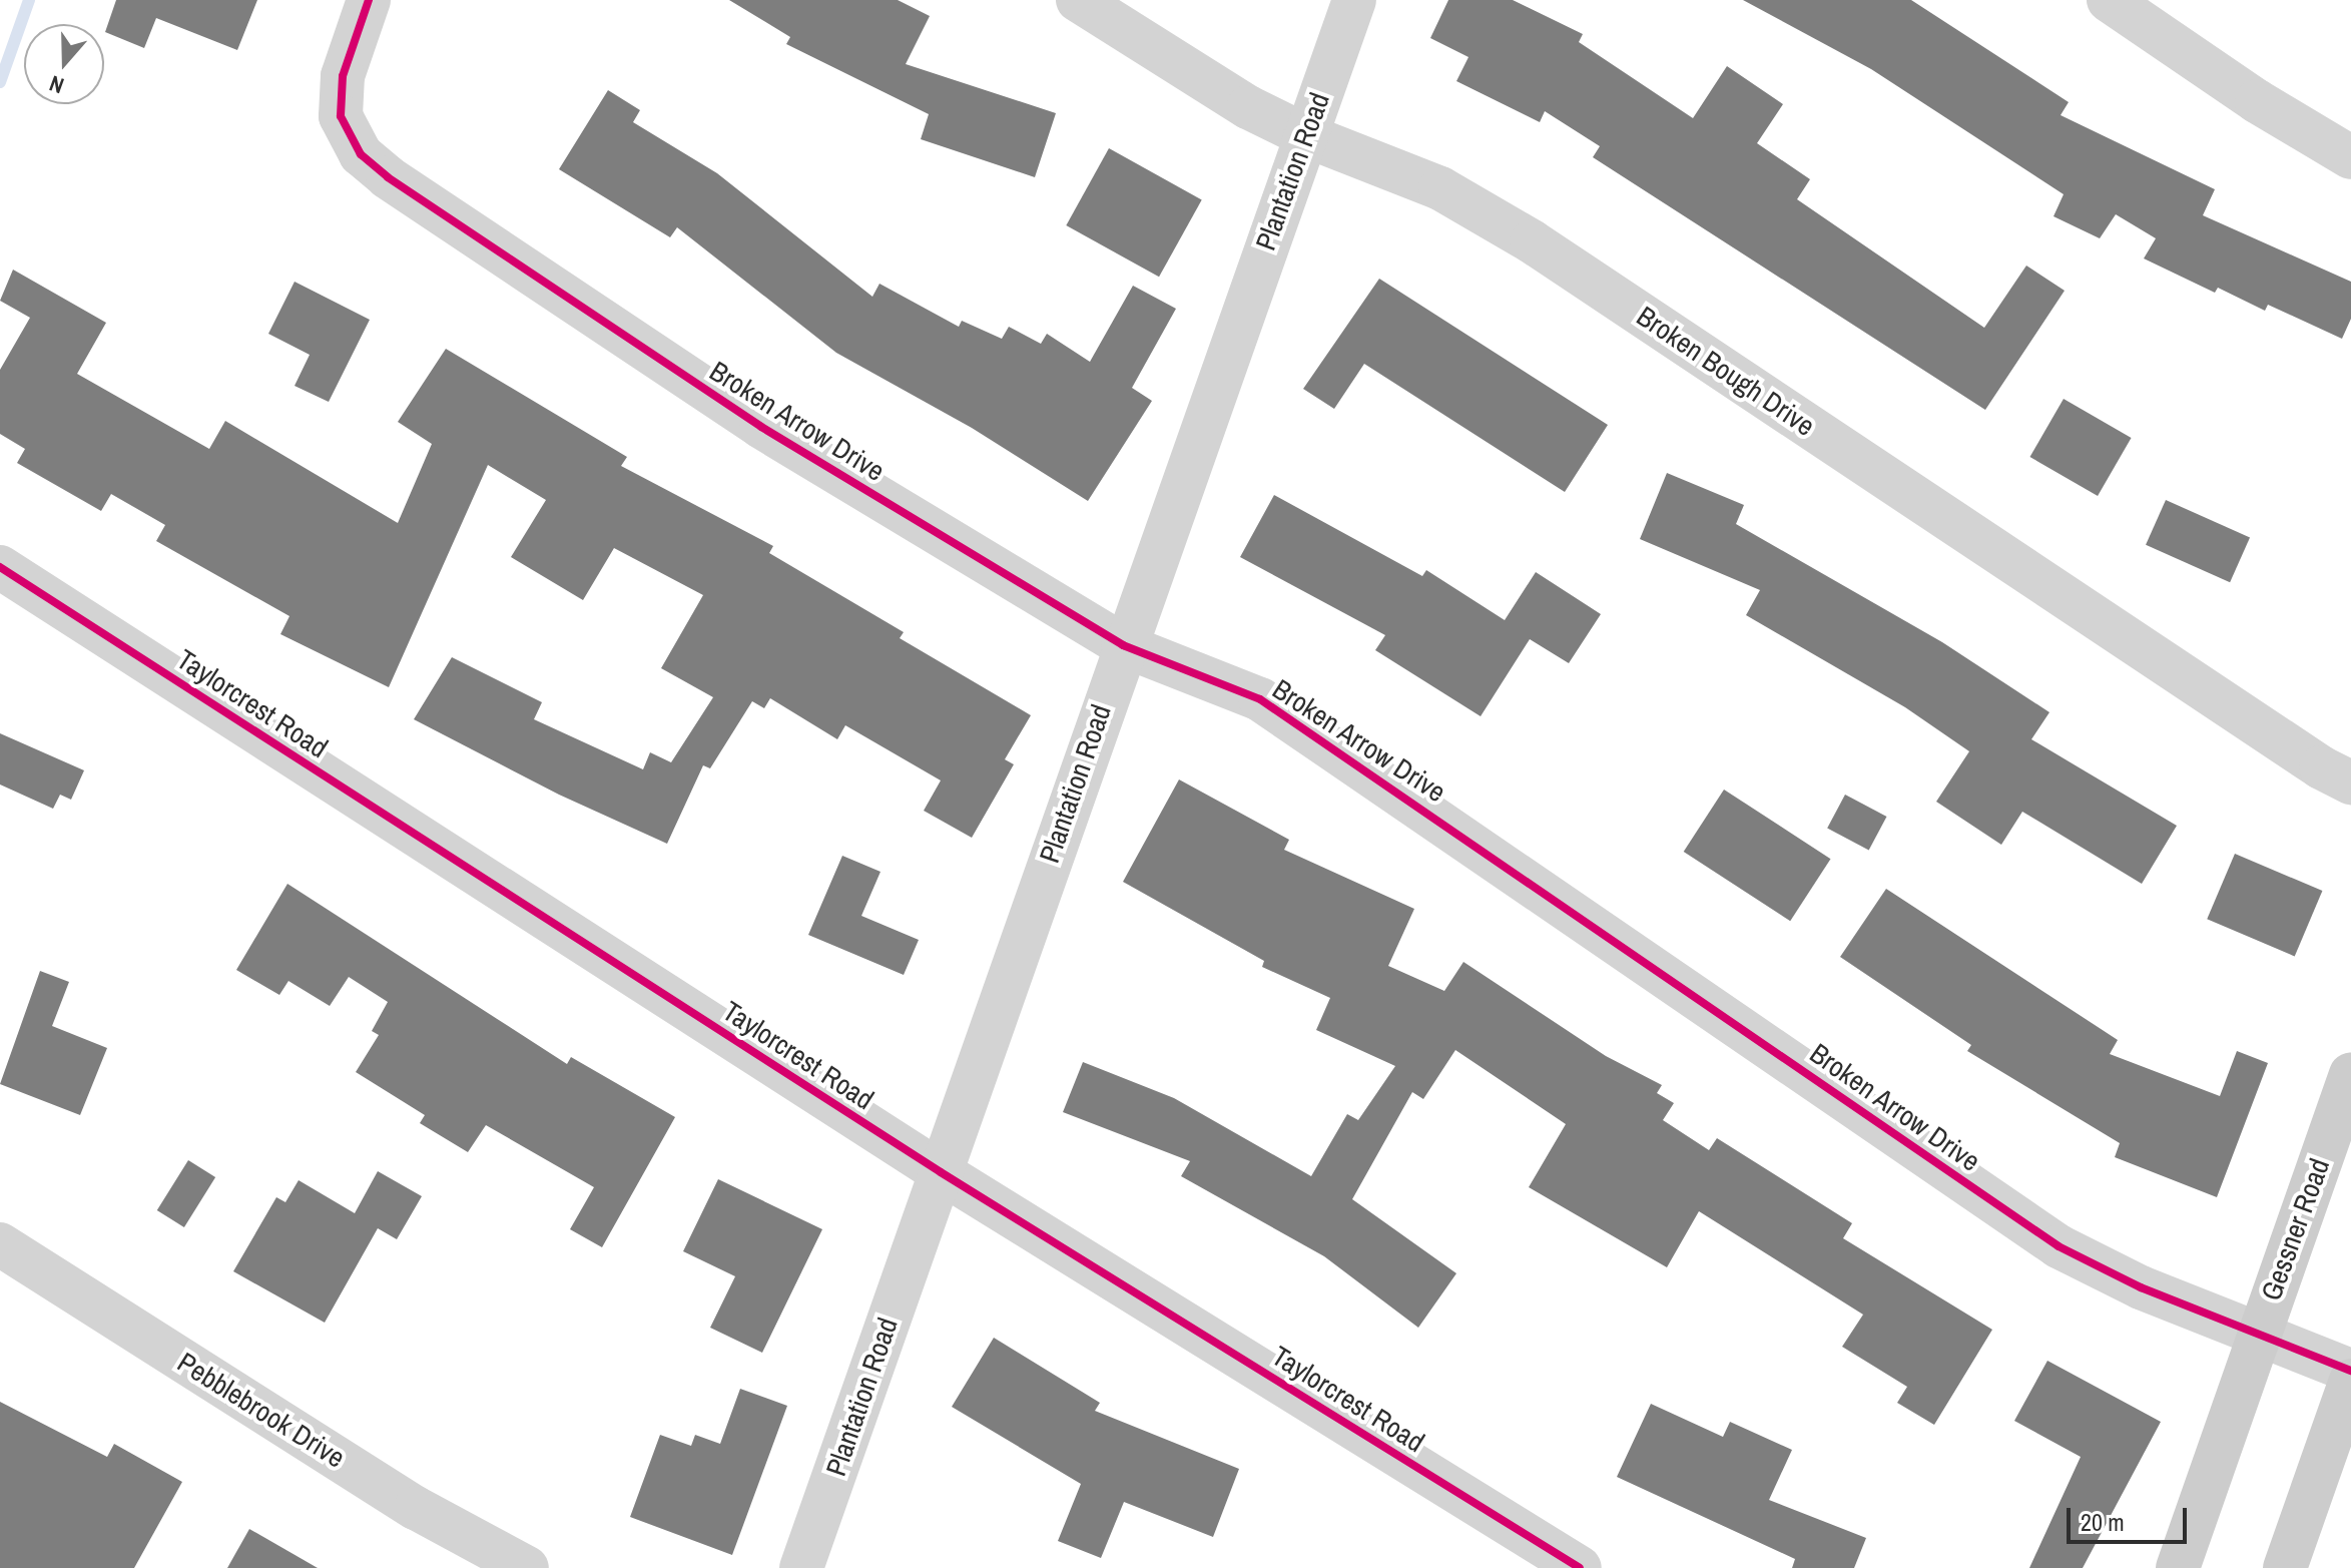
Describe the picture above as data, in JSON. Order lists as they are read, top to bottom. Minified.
{"streets":{"main road":["Gessner Road"],"street":["Plantation Road","Broken Bough Drive","Broken Arrow Drive","Taylorcrest Road","Pebblebrook Drive"]},"crossings":[["Plantation Road","Broken Bough Drive"],["Plantation Road","Broken Arrow Drive"],["Plantation Road","Taylorcrest Road"],["Broken Arrow Drive","Gessner Road"]],"scale_bar":"20 m","north":"bottom"}
